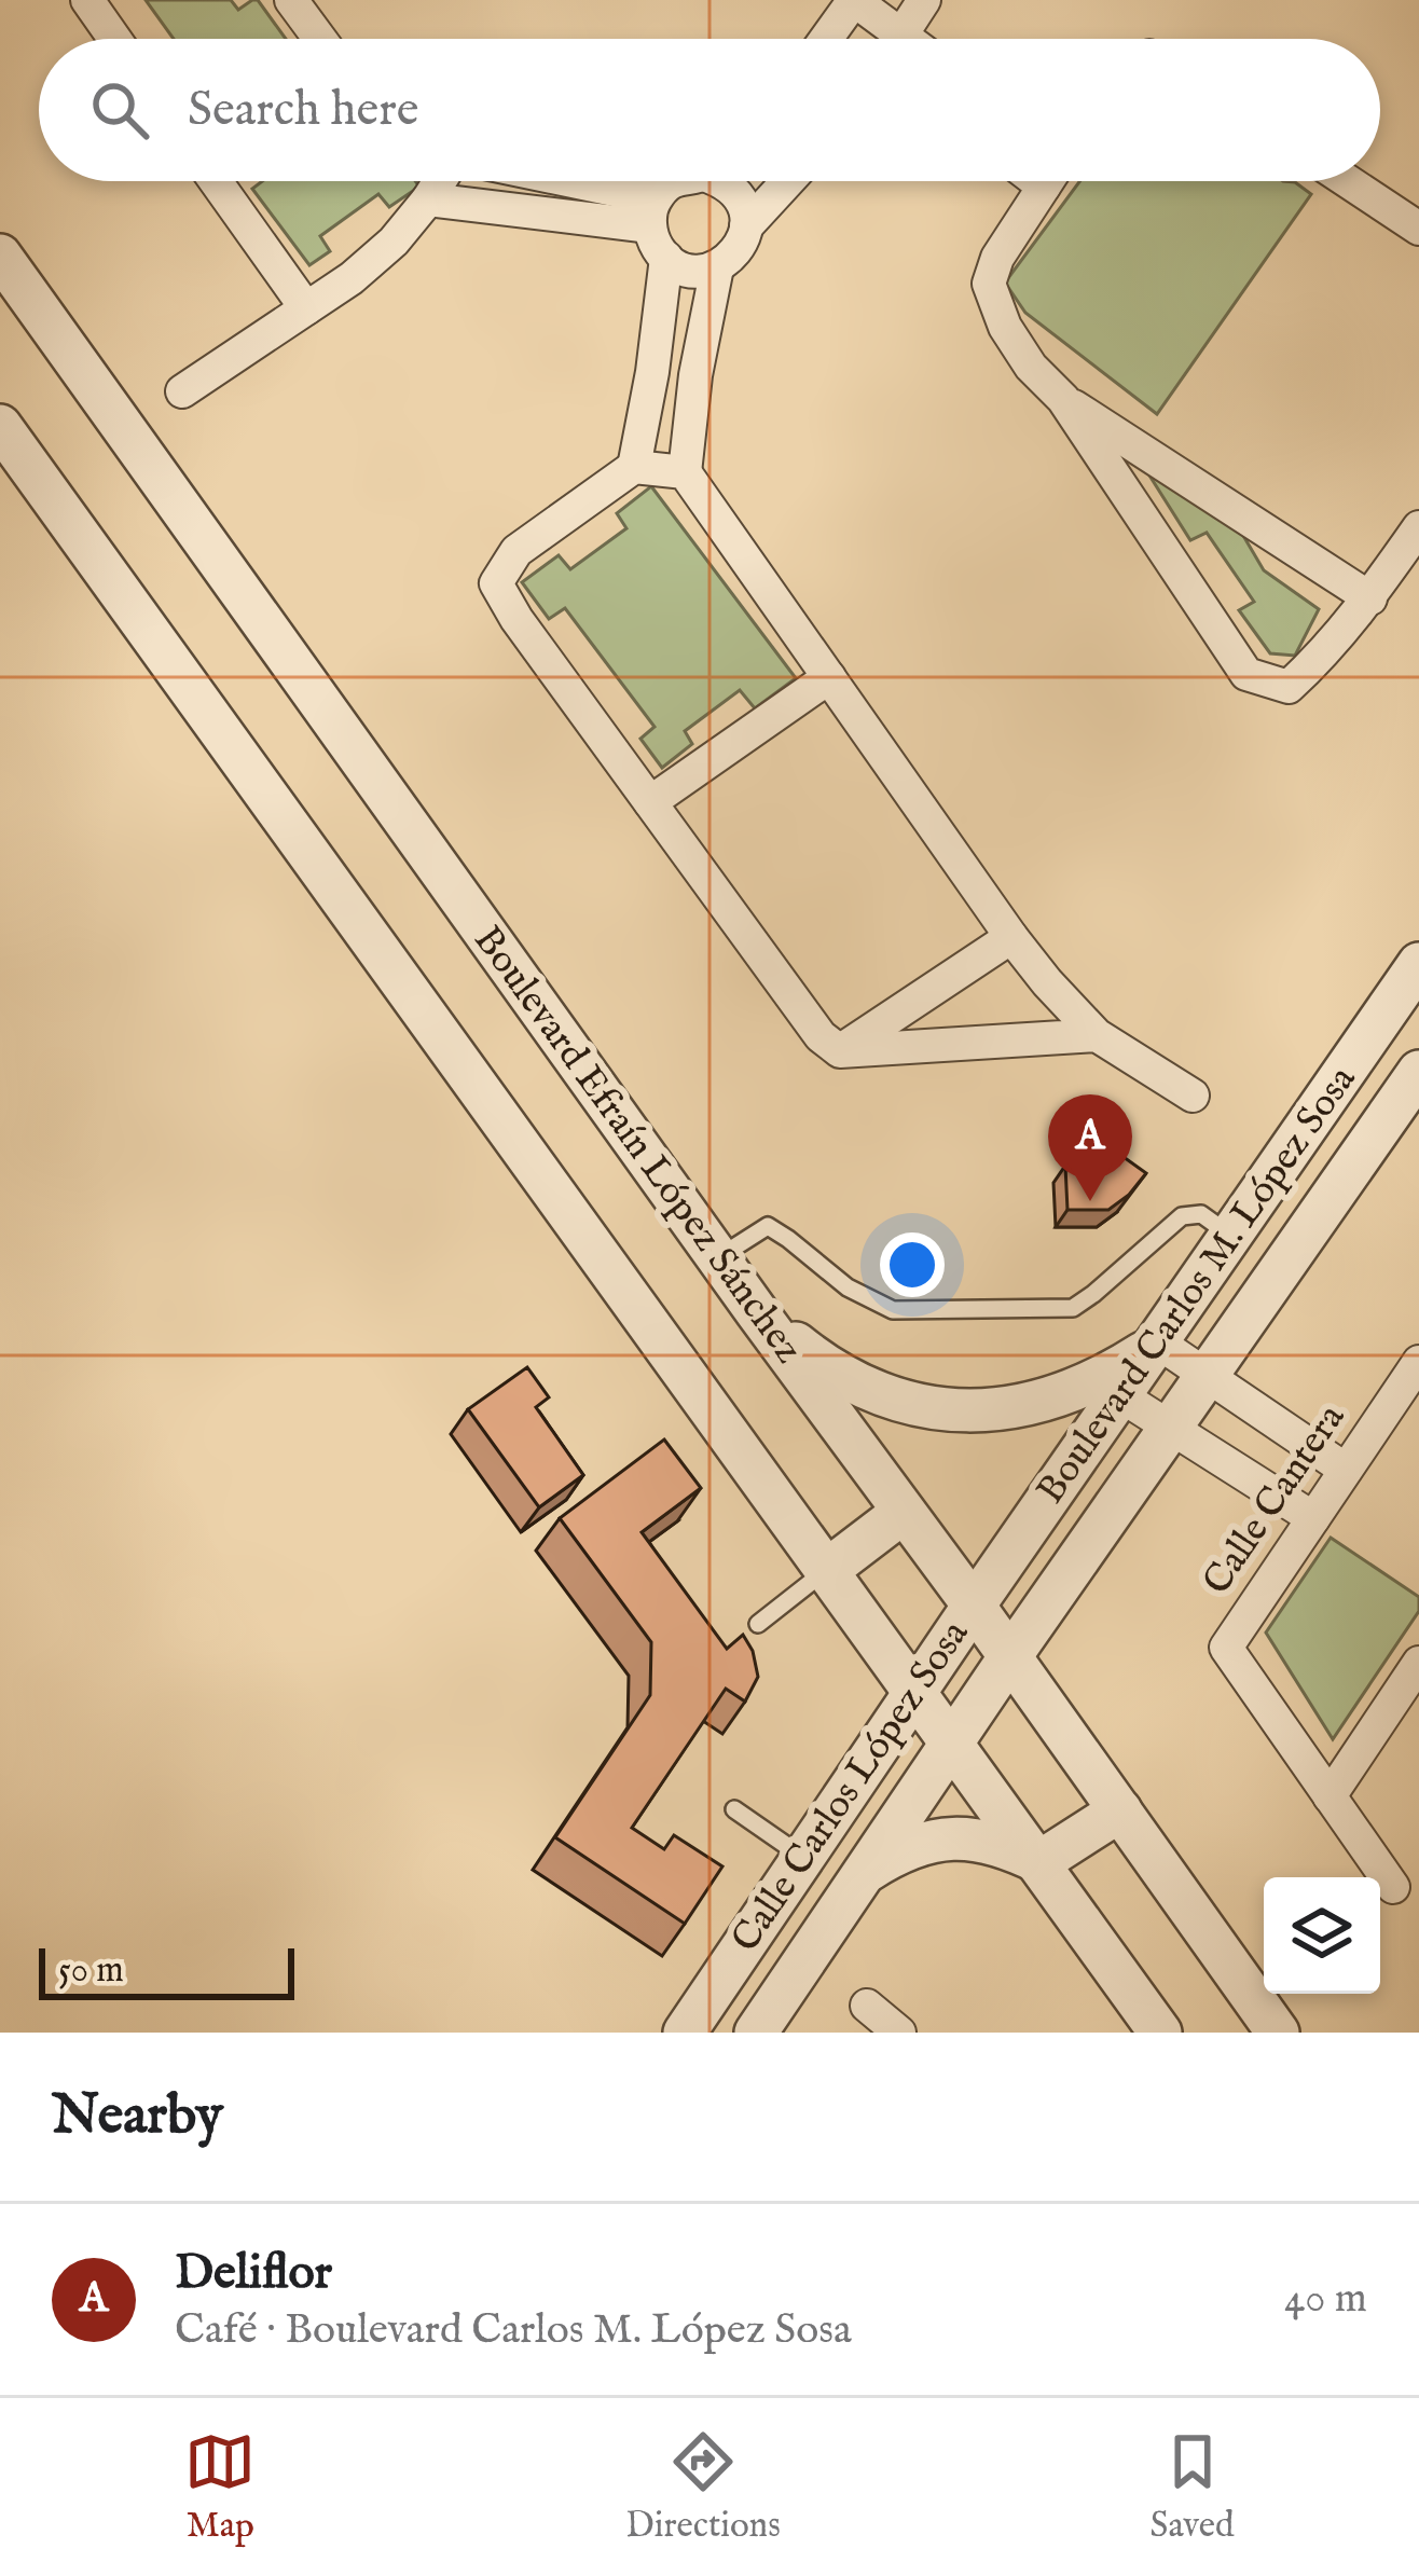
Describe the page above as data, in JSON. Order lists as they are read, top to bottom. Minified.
{"streets":{"street":["Boulevard Efraín López Sánchez","Boulevard Carlos M. López Sosa","Calle Cantera","Calle Carlos López Sosa"]},"crossings":[["Boulevard Efraín López Sánchez","Boulevard Carlos M. López Sosa"],["Boulevard Efraín López Sánchez","Calle Carlos López Sosa"],["Boulevard Carlos M. López Sosa","Calle Carlos López Sosa"]],"scale_bar":"50 m","page":{"search":"Search here","pins":"A","scale":"50 m","heading":"Nearby","list":[{"mark":"A","name":"Deliflor","note":"Café · Boulevard Carlos M. López Sosa","value":"40 m"}],"nav":["Map","Directions","Saved"]}}
